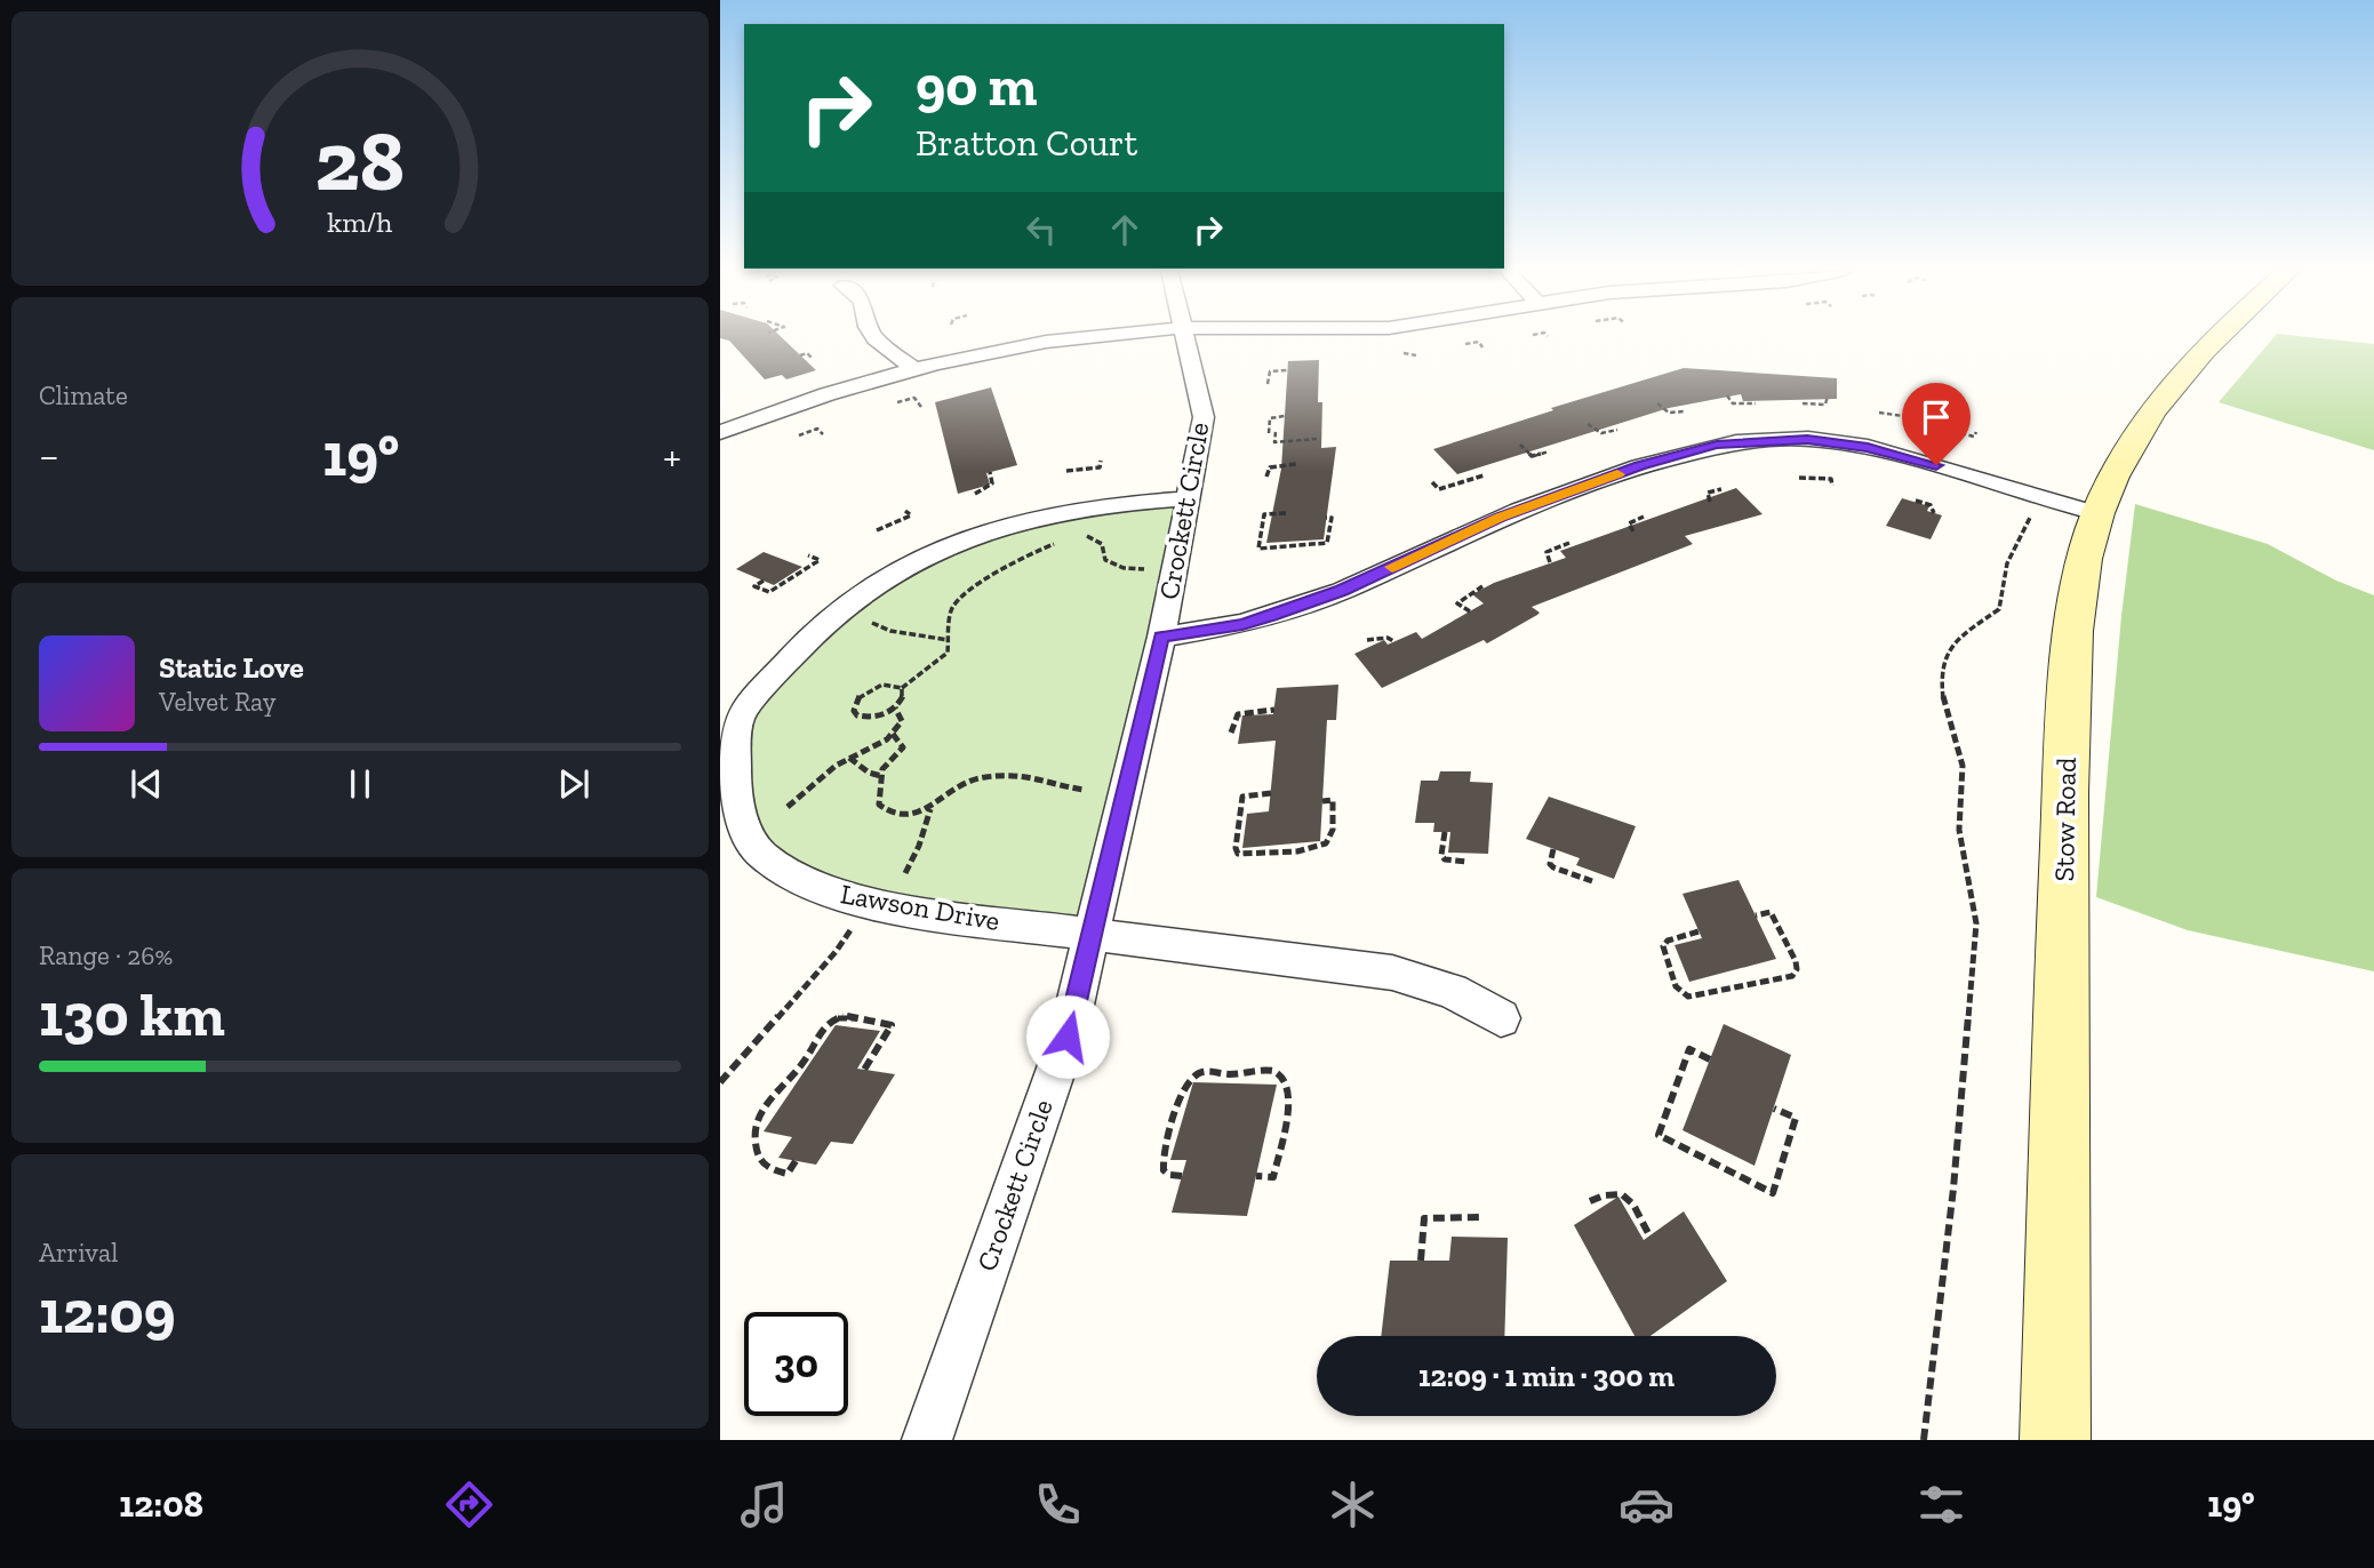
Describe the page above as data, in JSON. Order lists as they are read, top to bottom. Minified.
{"streets":{"street":["Crockett Circle","Stow Road","Lawson Drive"]},"crossings":[["Crockett Circle","Lawson Drive"]],"page":{"turn":["90 m","Bratton Court"],"tile":["Climate",["Range · 26%","130 km"],["Arrival","12:09"]],"heat":["−","19°","+"],"song":["Static Love","Velvet Ray"],"limit":"30","trip":"12:09 · 1 min · 300 m","tabs":["12:08","19°"],"gauge":["28","km/h"]}}
